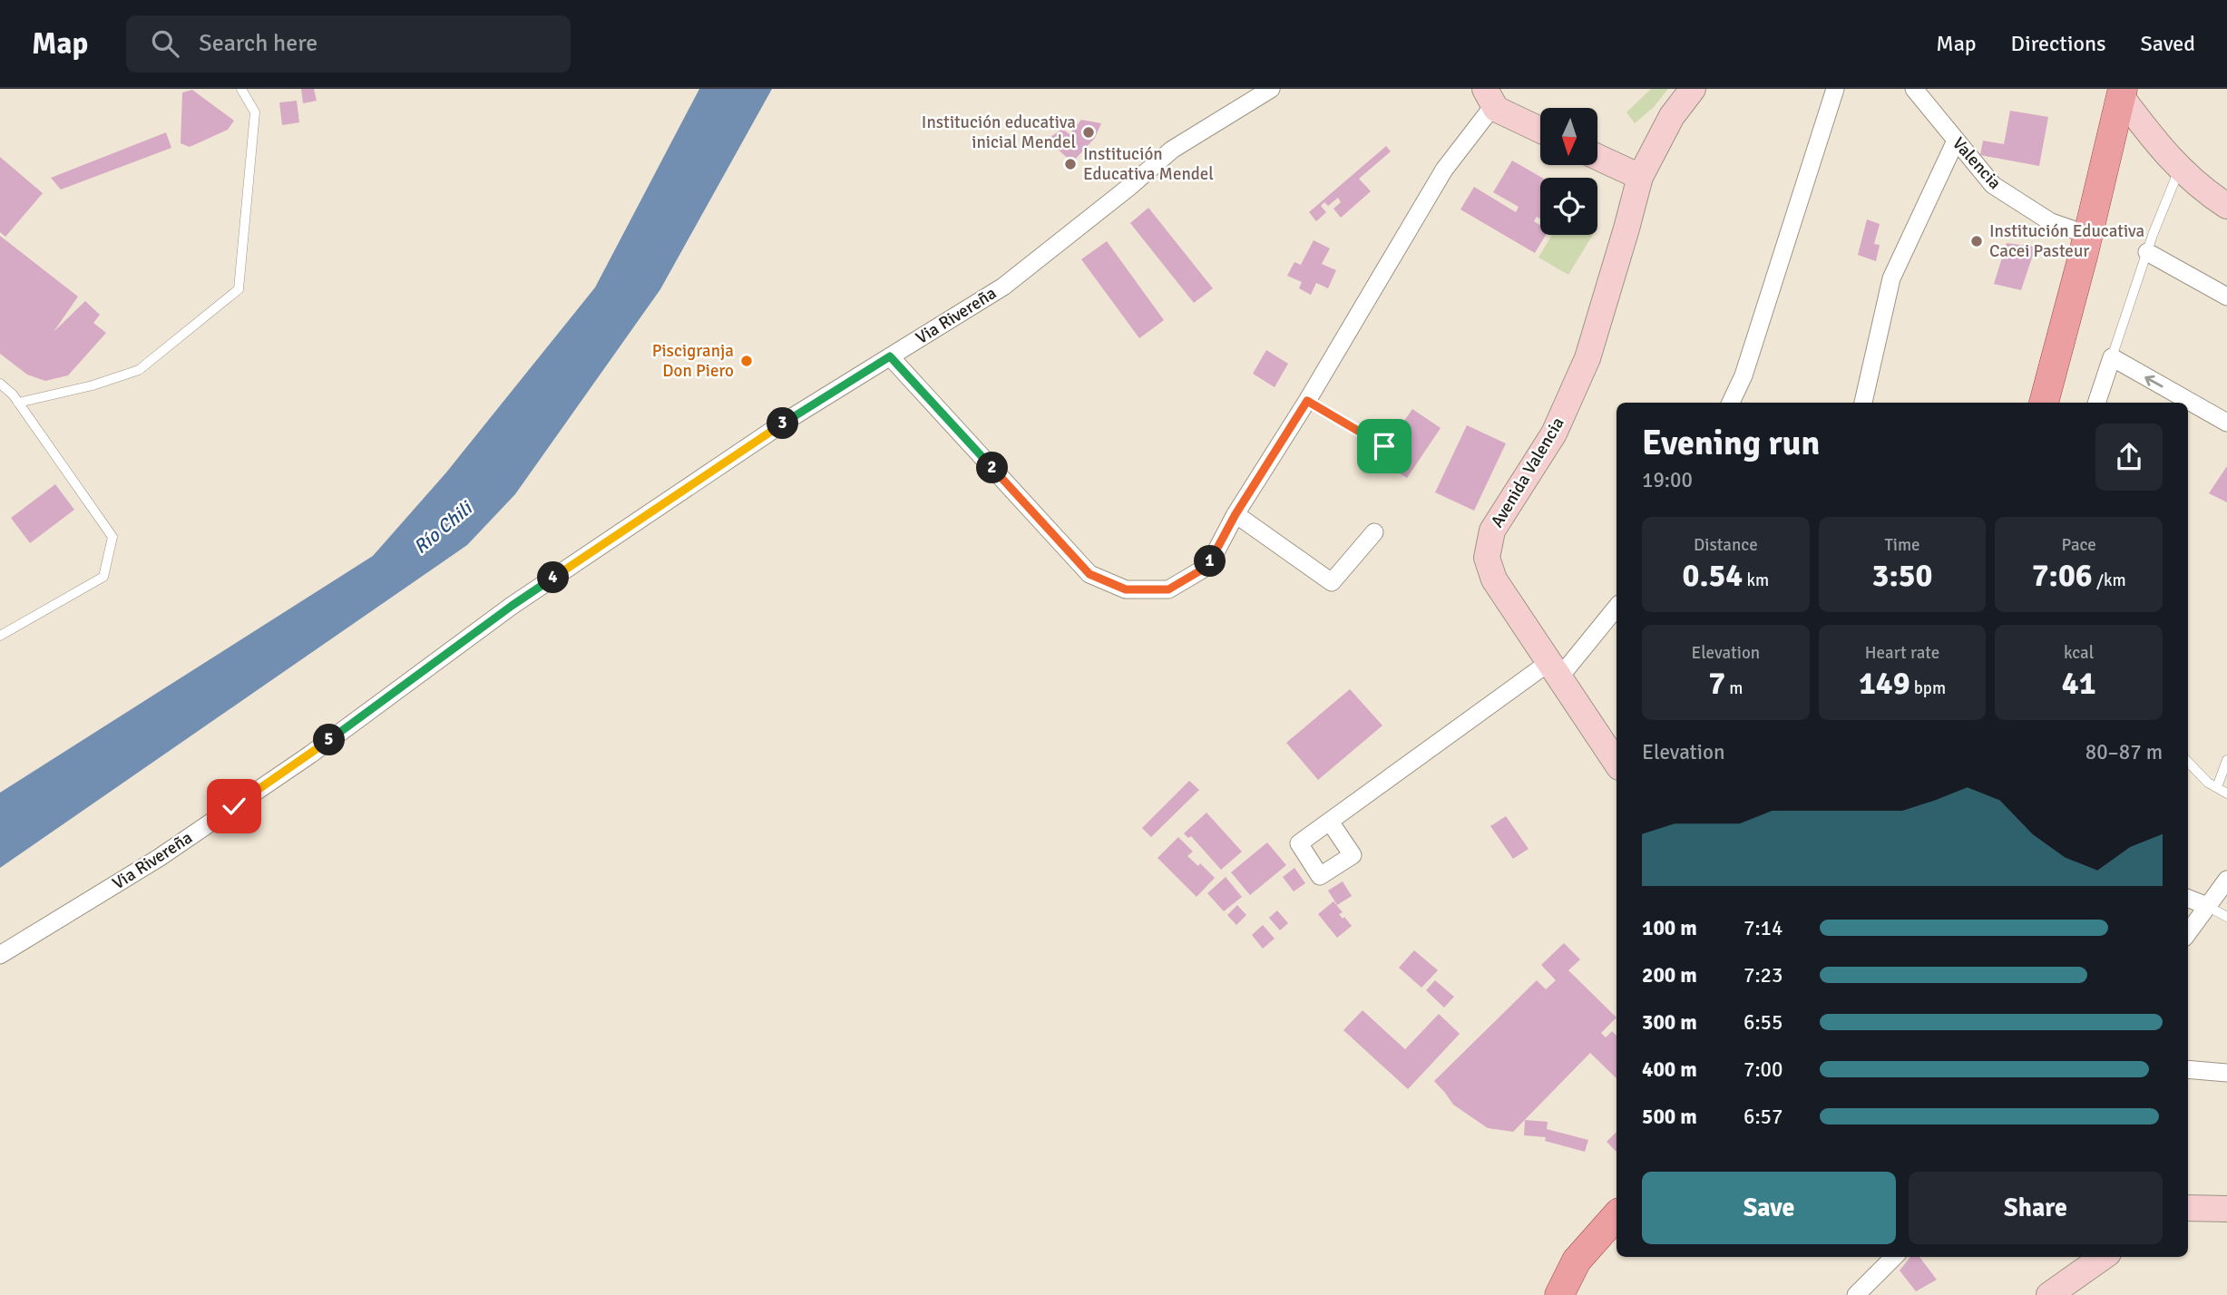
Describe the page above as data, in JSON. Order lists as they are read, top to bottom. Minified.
{"streets":{"street":["Valencia","Via Rivereña","Avenida Valencia"]},"water":["Río Chili"],"places":["Institución educativa inicial Mendel","Institución Educativa Mendel","Institución Educativa Cacei Pasteur","Piscigranja Don Piero"],"north":"bottom","page":{"header":"Map","search":"Search here","nav":["Map","Directions","Saved"],"heading":["Evening run","19:00"],"pins":["3","2","1","4","5"],"stats":[["Distance","0.54 km"],["Time","3:50"],["Pace","7:06 /km"],["Elevation","7 m"],["Heart rate","149 bpm"],["kcal","41"]],"chart":["Elevation","80–87 m"],"list":[{"name":"100 m","note":"7:14"},{"name":"200 m","note":"7:23"},{"name":"300 m","note":"6:55"},{"name":"400 m","note":"7:00"},{"name":"500 m","note":"6:57"}],"buttons":["Save","Share"]}}
